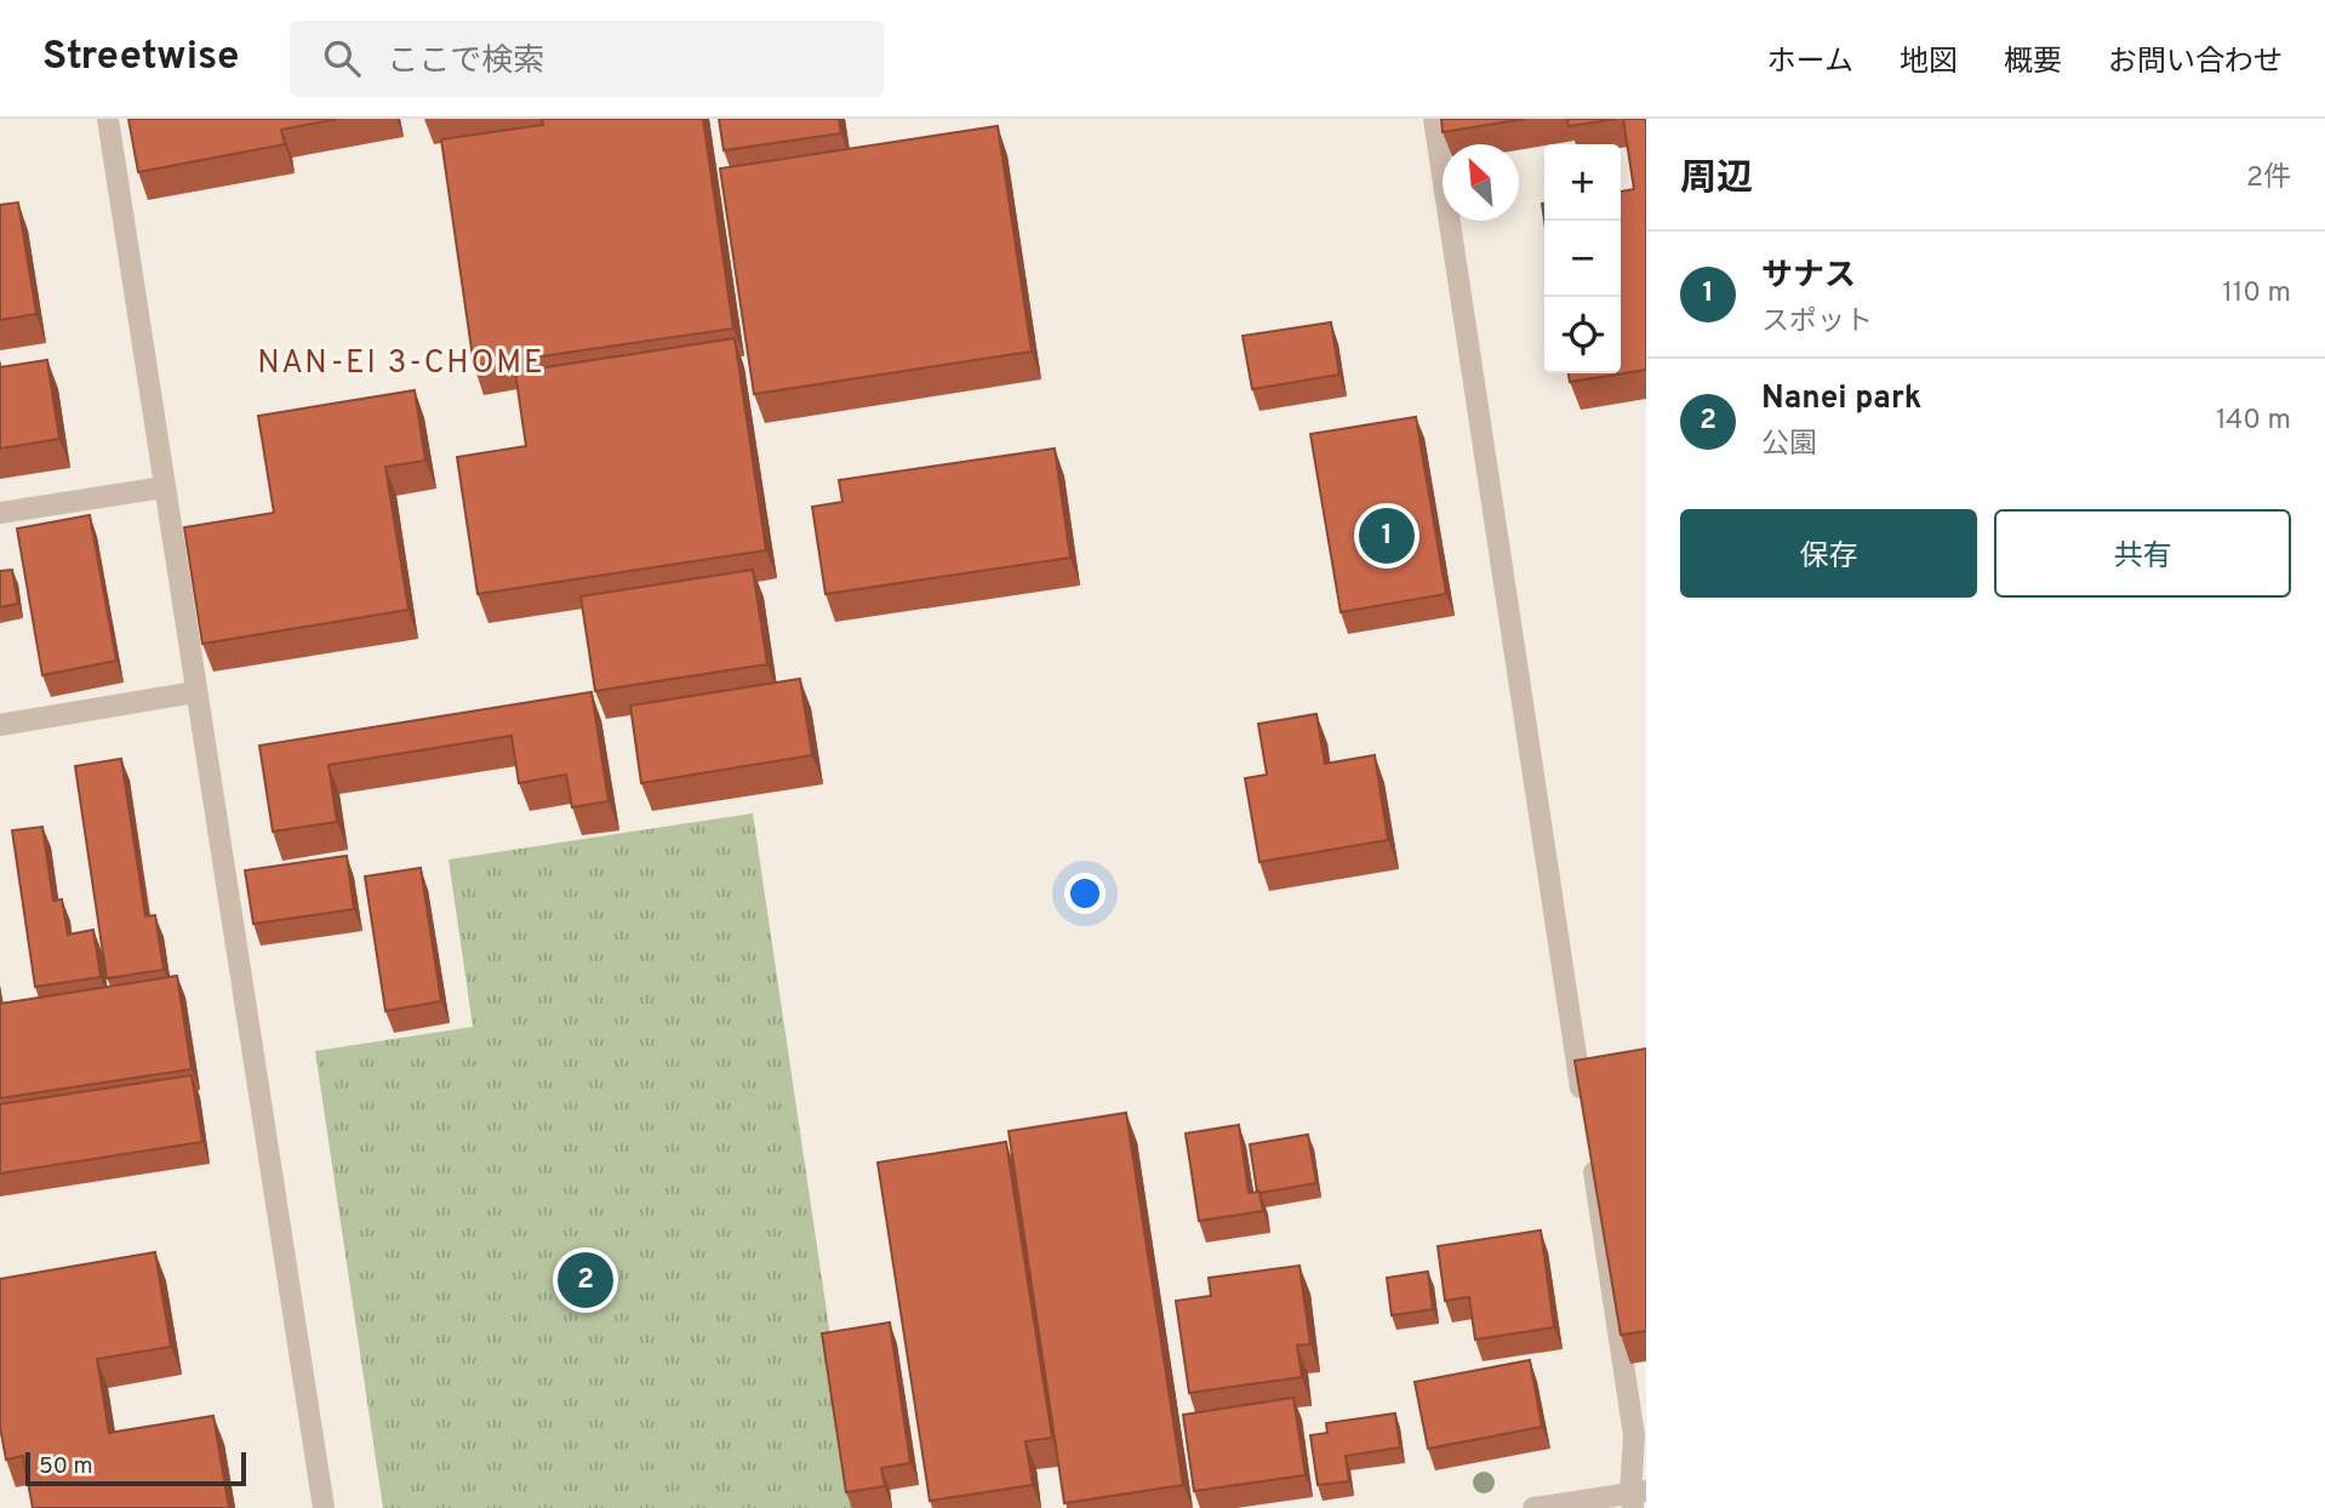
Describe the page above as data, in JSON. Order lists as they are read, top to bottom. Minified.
{"districts":["NAN-EI 3-CHOME"],"scale_bar":"50 m","north":"top left","page":{"header":"Streetwise","search":"ここで検索","nav":["ホーム","地図","概要","お問い合わせ"],"heading":["周辺","2件"],"map_buttons":["+","−"],"list":[{"mark":"1","name":"サナス","note":"スポット","value":"110 m"},{"mark":"2","name":"Nanei park","note":"公園","value":"140 m"}],"buttons":["保存","共有"],"pins":["1","2"],"scale":"50 m"}}
